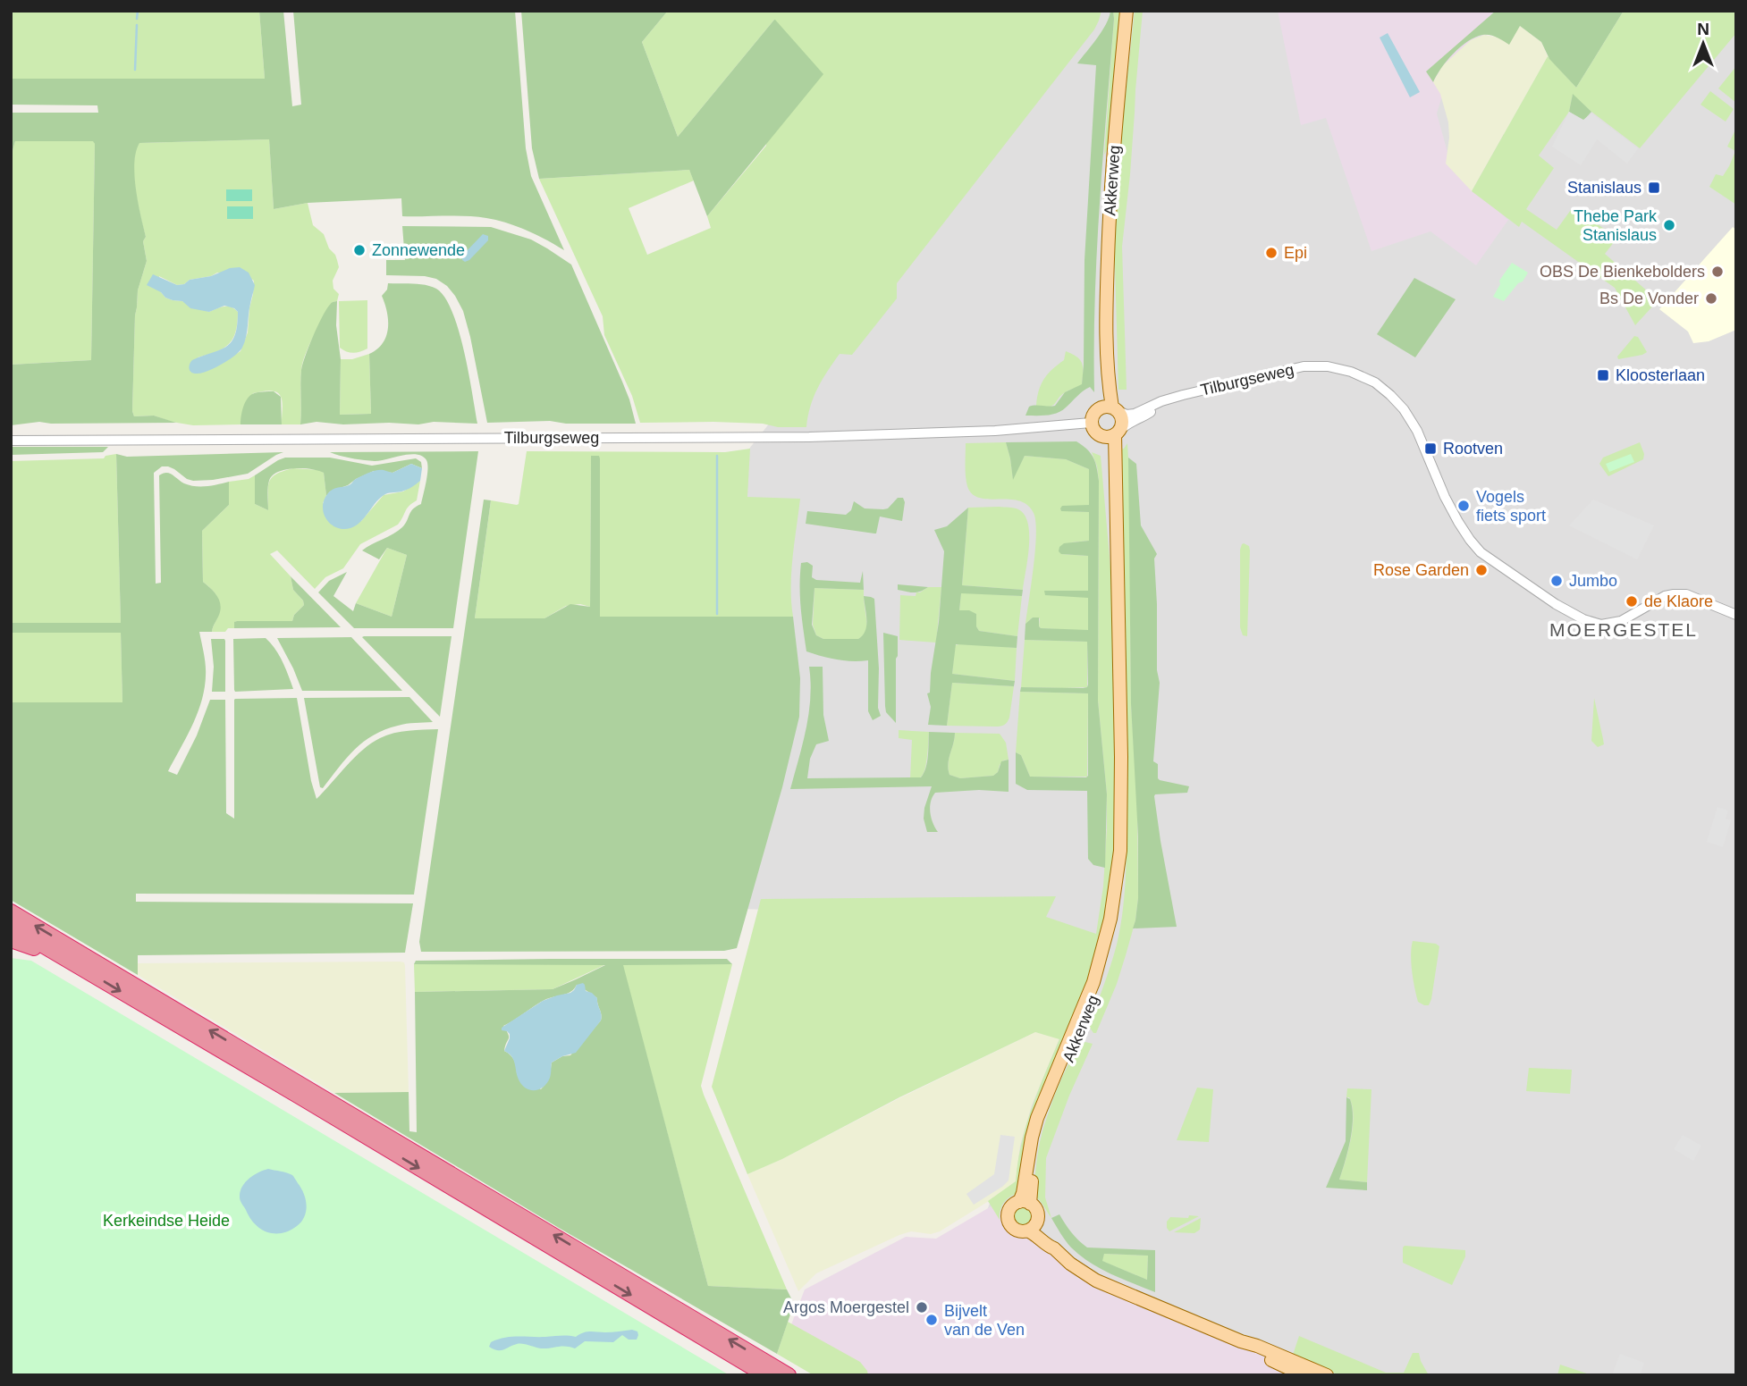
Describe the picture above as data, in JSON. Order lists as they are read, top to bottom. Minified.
{"streets":{"main road":["Akkerweg"],"street":["Tilburgseweg"]},"crossings":[["Akkerweg","Tilburgseweg"]],"districts":["MOERGESTEL"],"parks":["Kerkeindse Heide"],"places":{"transit":["Stanislaus","Kloosterlaan","Rootven"],"other":["Thebe Park Stanislaus","Zonnewende","Epi","OBS De Bienkebolders","Bs De Vonder","Vogels fiets sport","Rose Garden","Jumbo","de Klaore","Argos Moergestel","Bijvelt van de Ven"]},"north":"top"}
